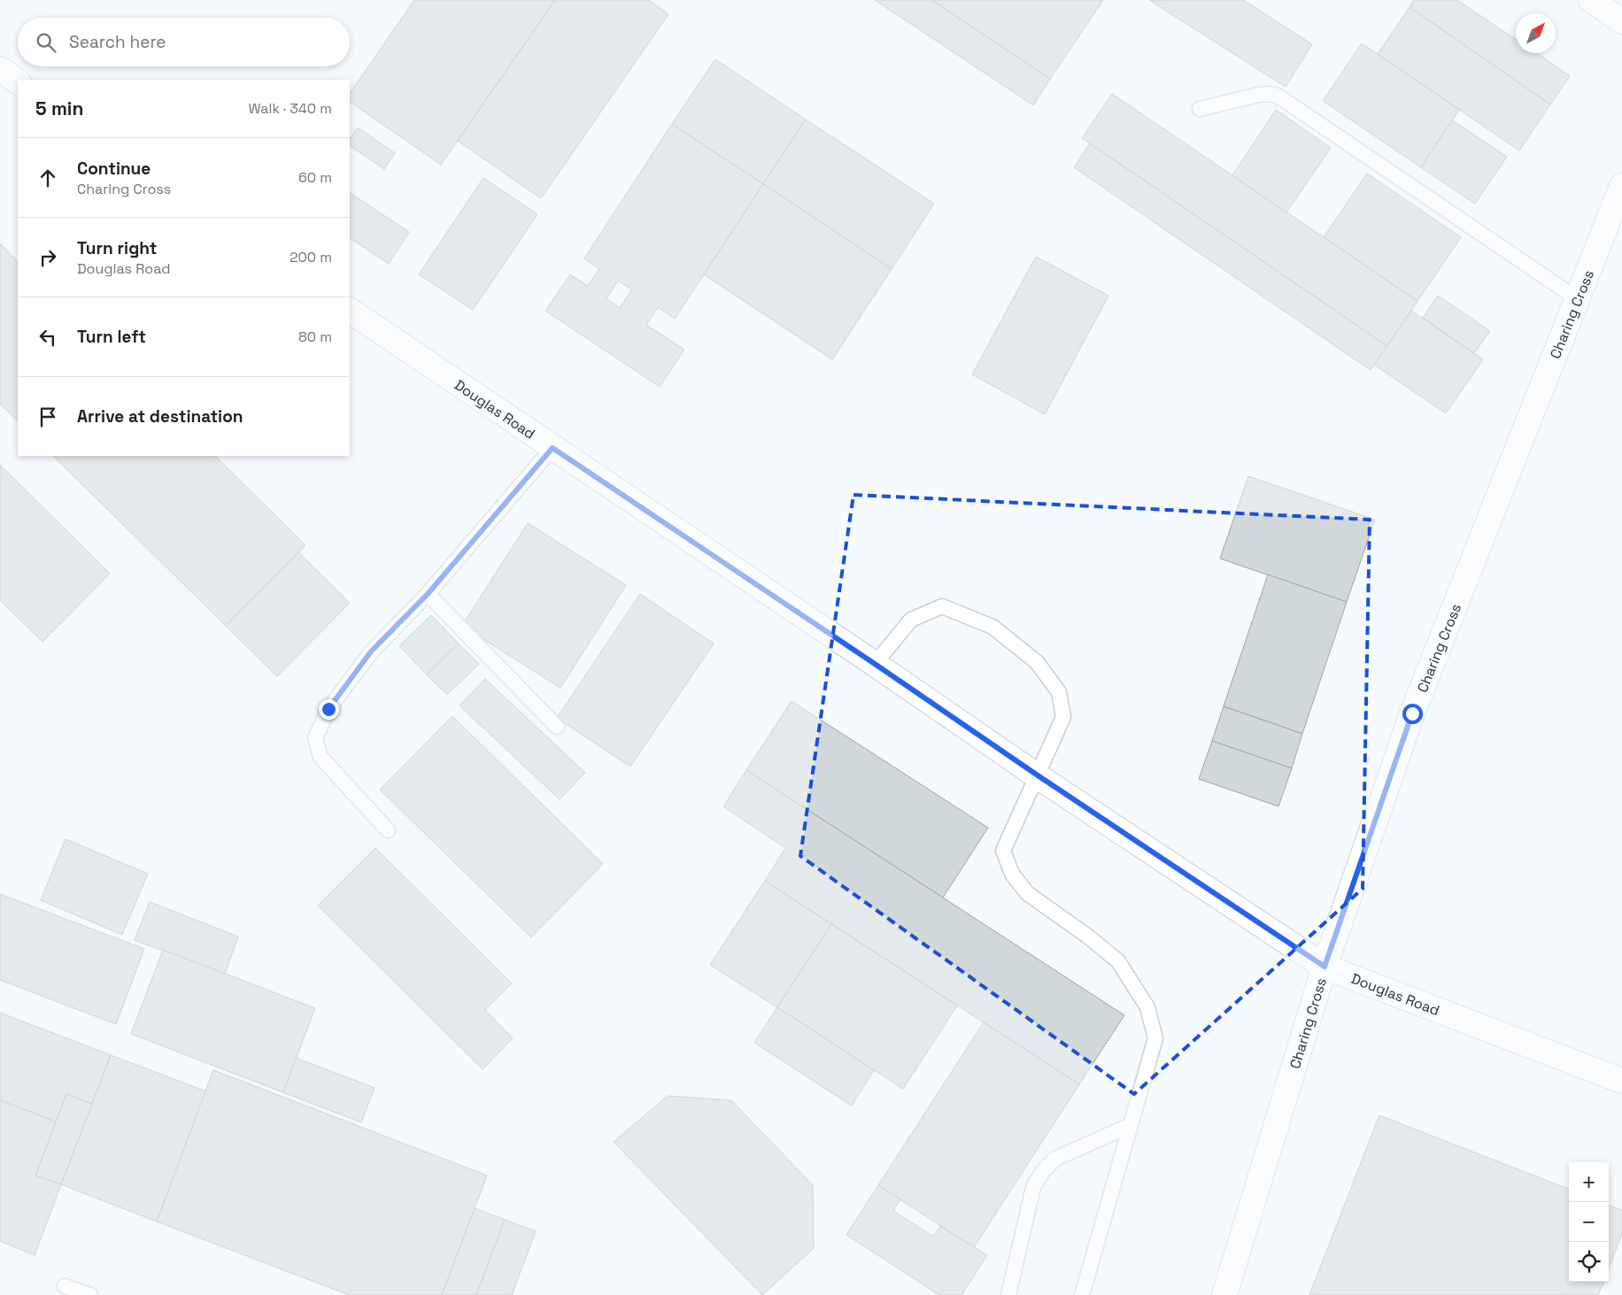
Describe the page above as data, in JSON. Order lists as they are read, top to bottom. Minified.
{"streets":{"street":["Charing Cross","Douglas Road"]},"crossings":[["Charing Cross","Douglas Road"]],"north":"top right","page":{"search":"Search here","heading":["5 min","Walk · 340 m"],"list":[["Continue","Charing Cross","60 m"],["Turn right","Douglas Road","200 m"],["Turn left","80 m"],"Arrive at destination"],"map_buttons":["+","−"]}}
